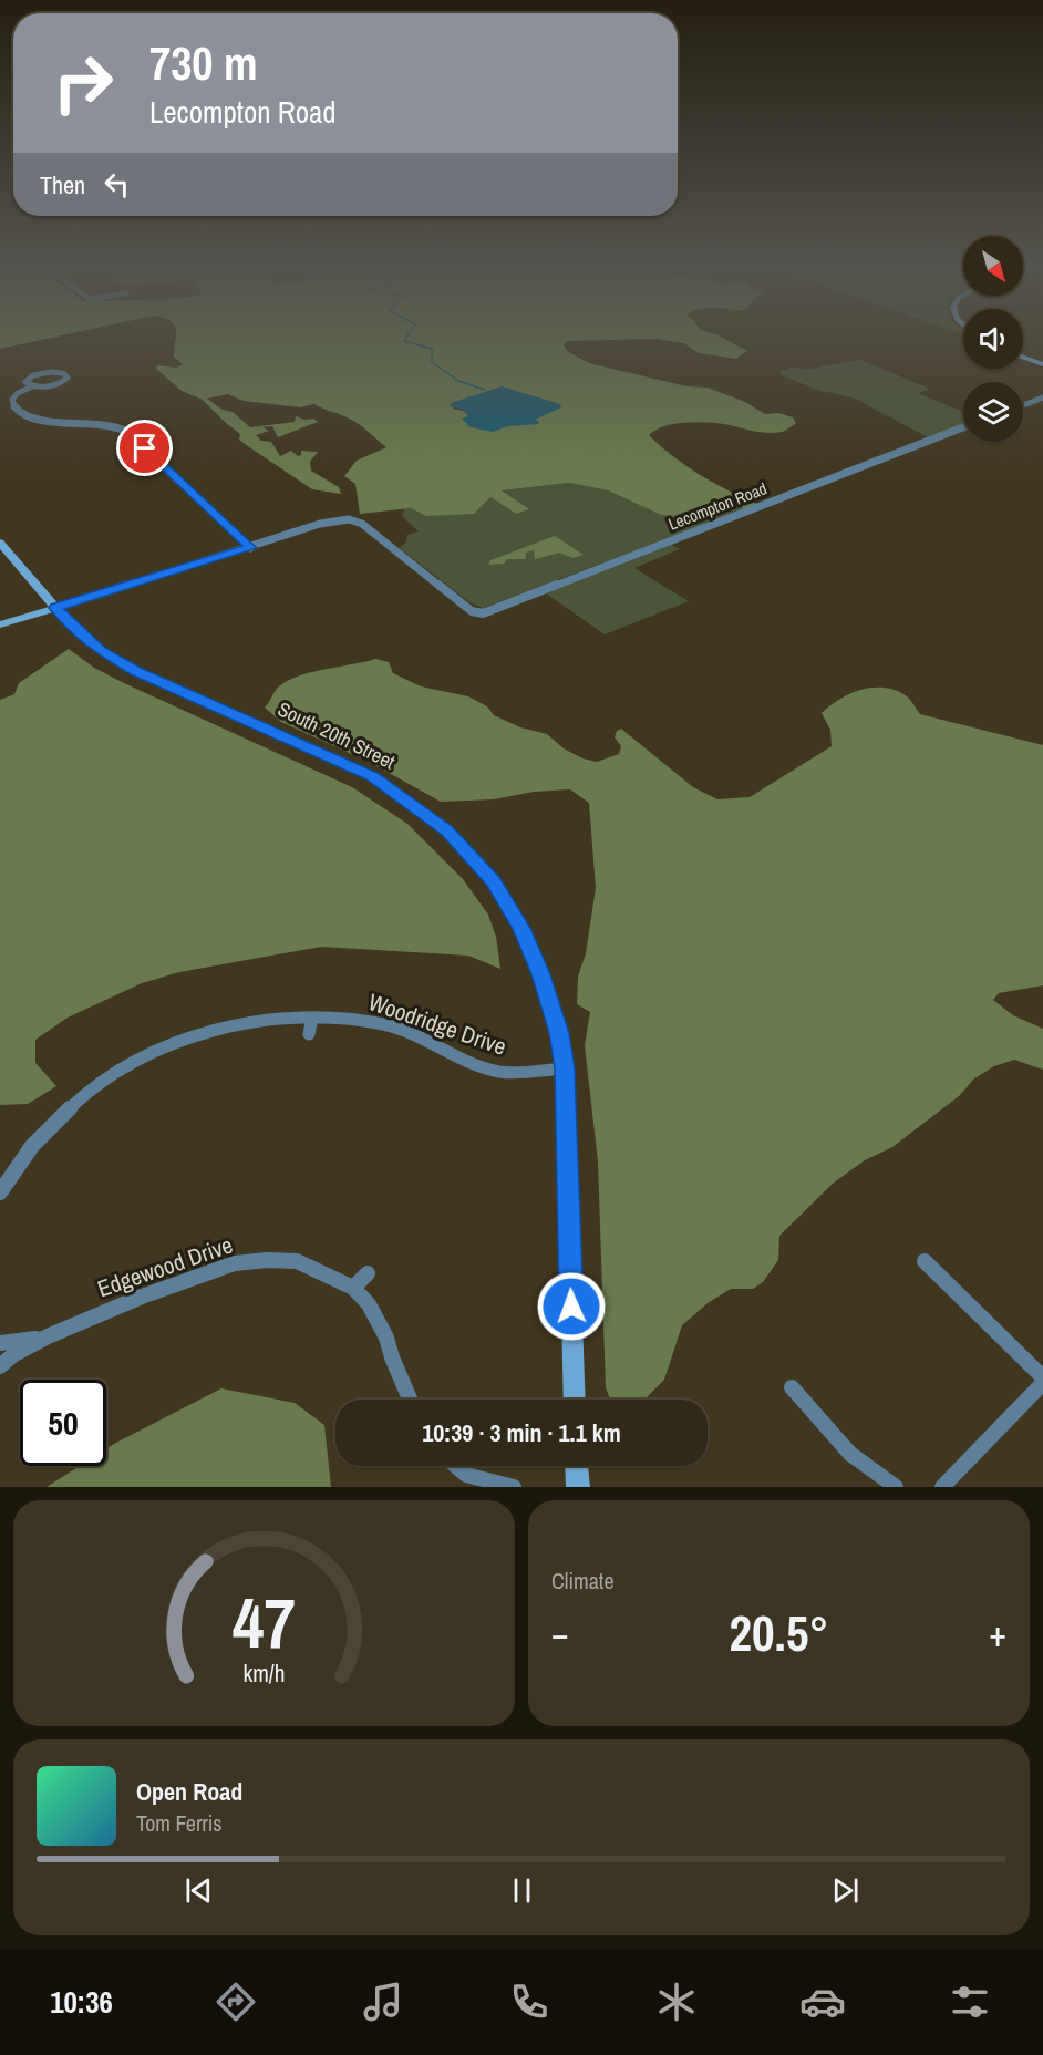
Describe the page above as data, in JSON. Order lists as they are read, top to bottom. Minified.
{"streets":{"main road":["South 20th Street"],"street":["Lecompton Road","Woodridge Drive","Edgewood Drive"]},"crossings":[["South 20th Street","Woodridge Drive"]],"north":"bottom right","page":{"turn":["730 m","Lecompton Road"],"then":"Then","limit":"50","trip":"10:39 · 3 min · 1.1 km","tile":"Climate","heat":["−","20.5°","+"],"song":["Open Road","Tom Ferris"],"tabs":"10:36","gauge":["47","km/h"]}}
